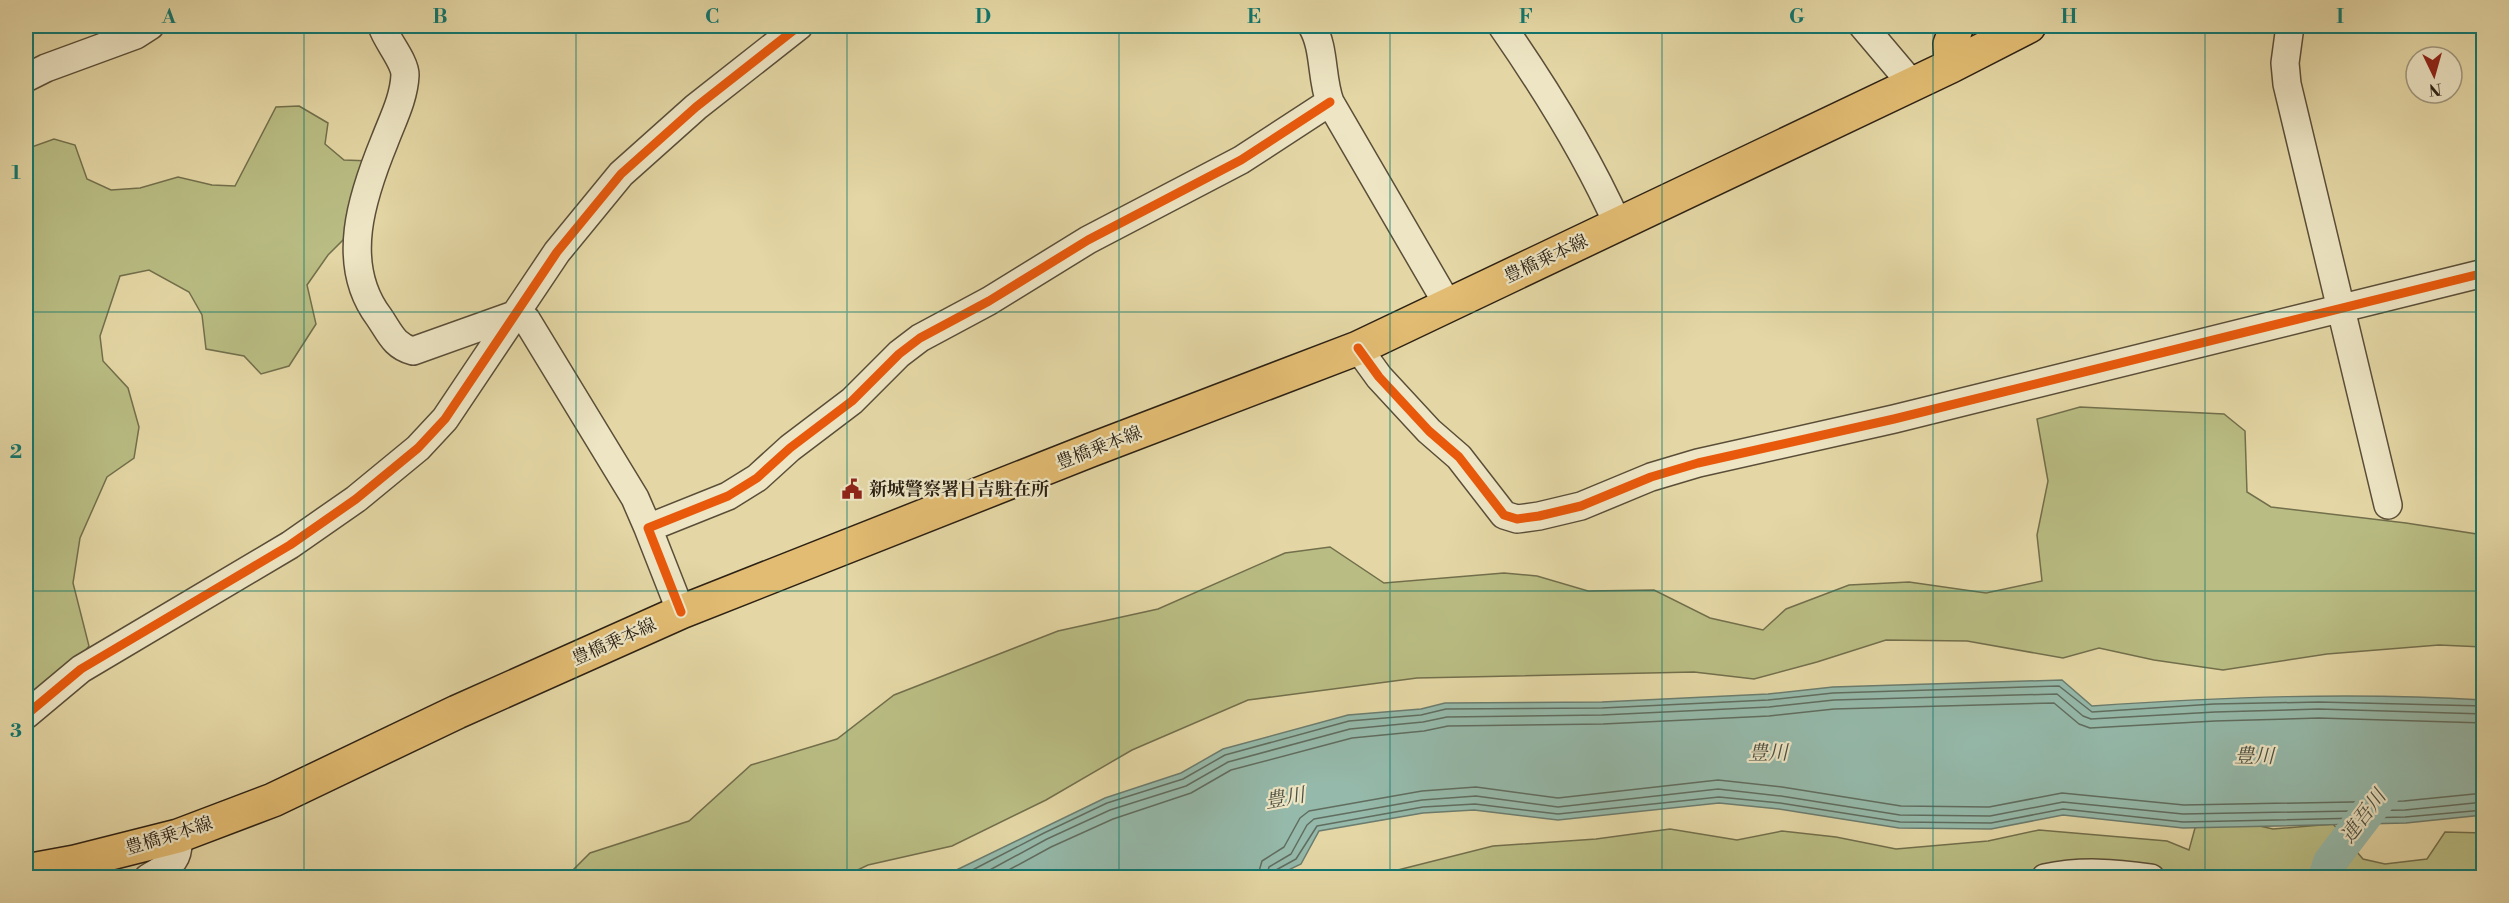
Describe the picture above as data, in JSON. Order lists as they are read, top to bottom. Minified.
{"streets":{"main road":["豊橋乗本線"]},"water":["豊川","連吾川"],"places":{"public building":["新城警察署日吉駐在所"]},"north":"bottom","grid":{"columns":["A","B","C","D","E","F","G","H","I"],"rows":["1","2","3"]}}
